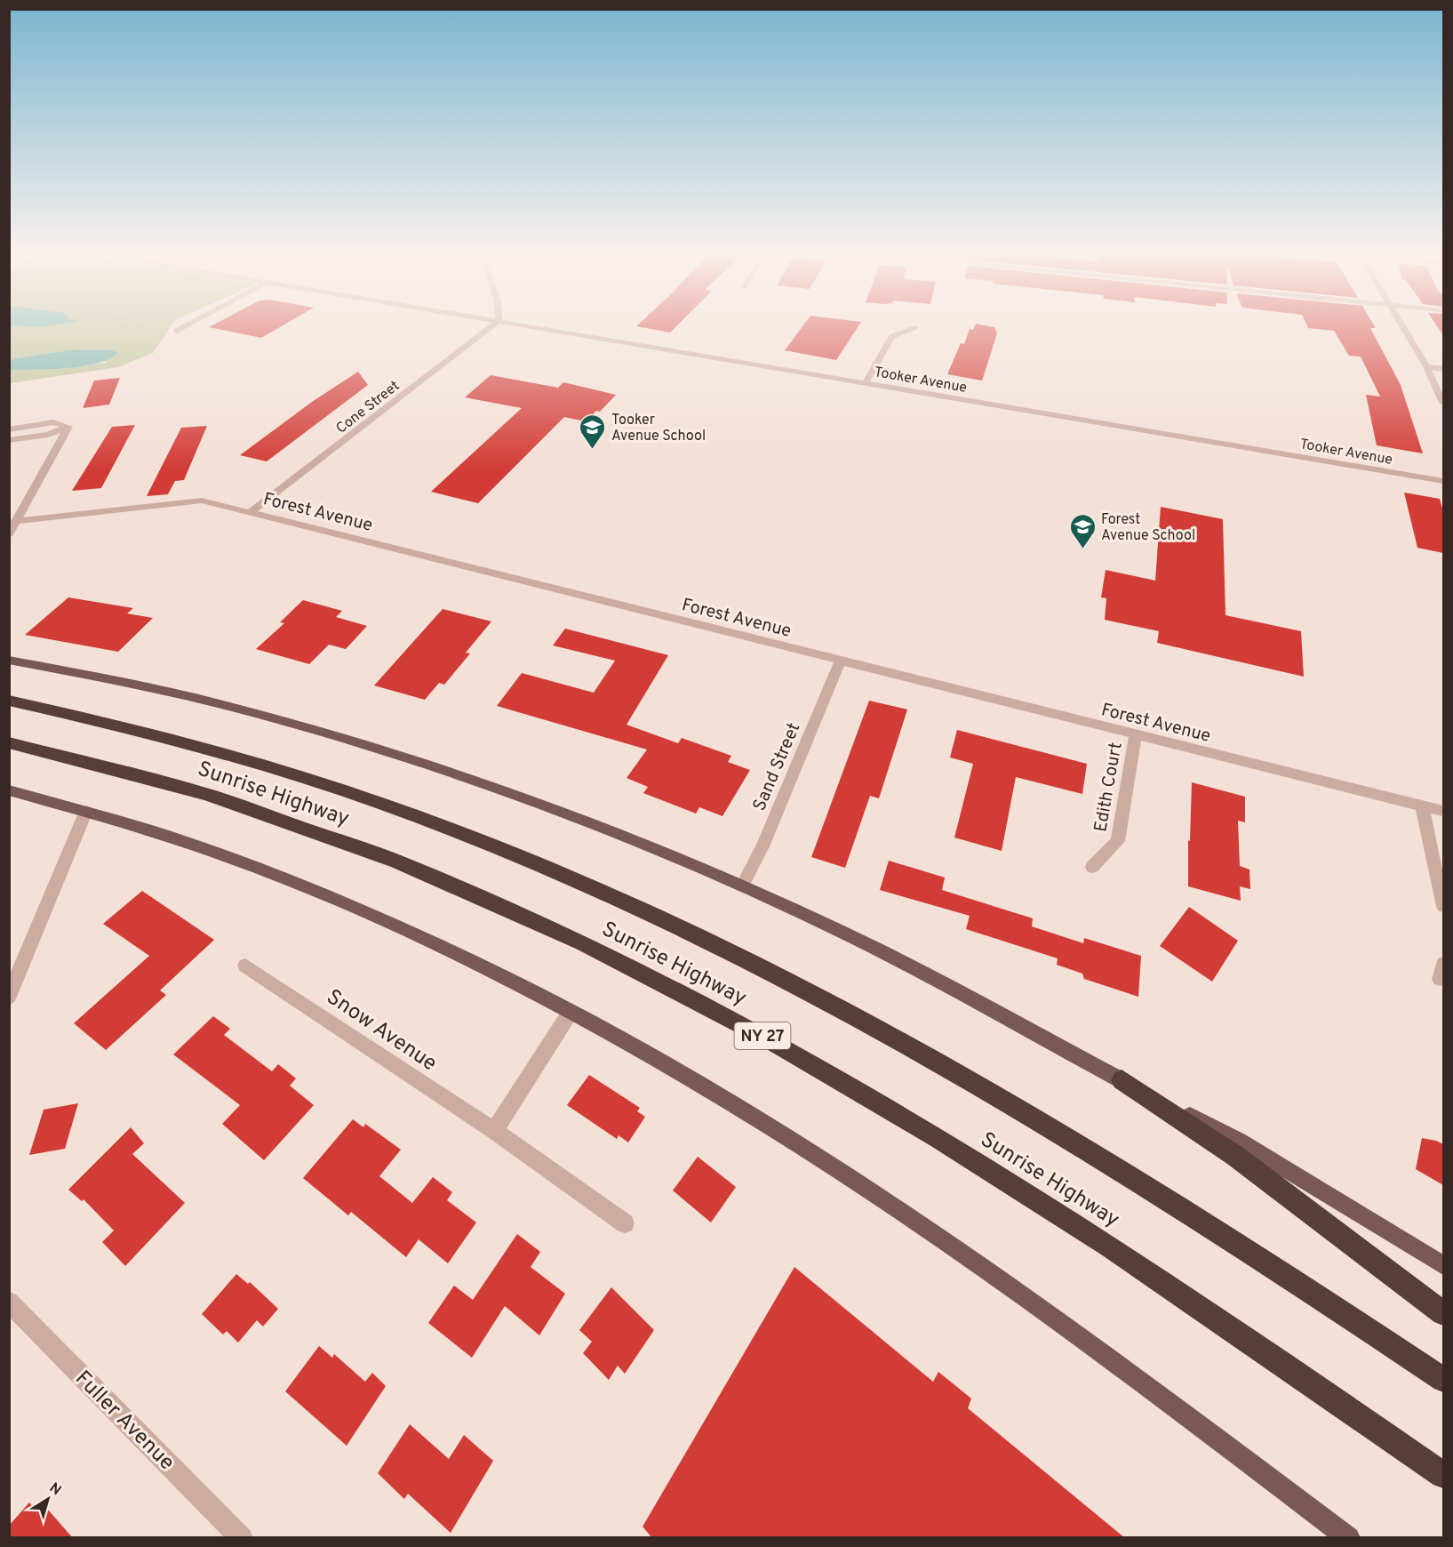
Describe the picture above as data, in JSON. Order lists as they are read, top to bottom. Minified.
{"streets":{"highway":["Sunrise Highway","NY 27"],"street":["Tooker Avenue","Cone Street","Forest Avenue","Sand Street","Edith Court","Snow Avenue","Fuller Avenue"]},"crossings":[["Cone Street","Forest Avenue"],["Forest Avenue","Sand Street"],["Forest Avenue","Edith Court"]],"places":{"school or university":["Tooker Avenue School","Forest Avenue School"]},"north":"top right"}
